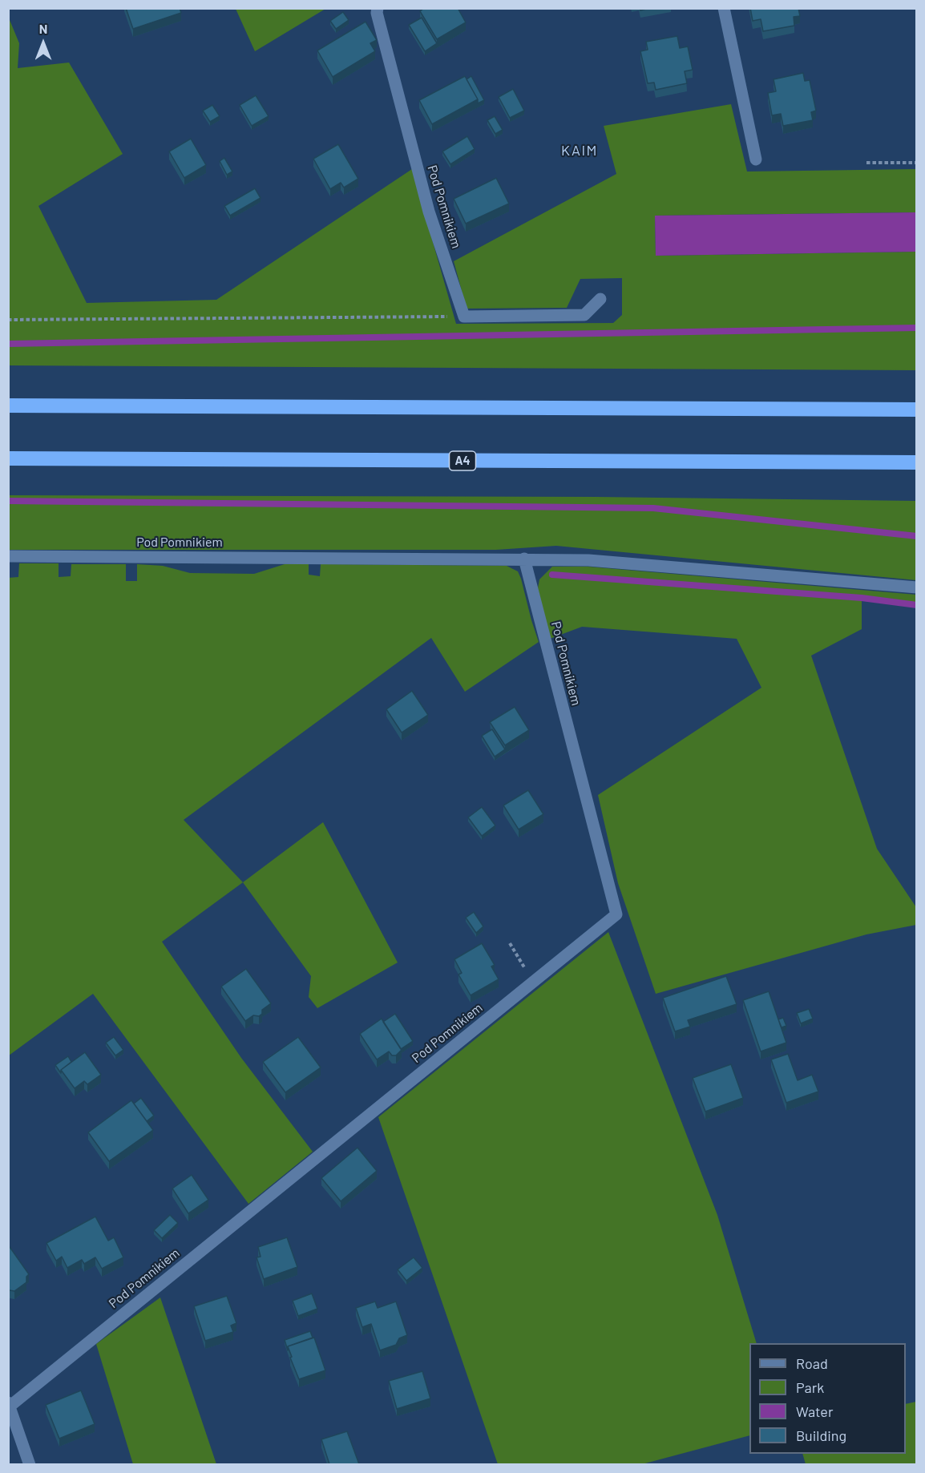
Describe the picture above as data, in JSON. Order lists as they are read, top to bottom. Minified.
{"streets":{"highway":["A4"],"street":["Pod Pomnikiem"]},"districts":["KAIM"],"legend":["Road","Park","Water","Building"],"north":"top"}
